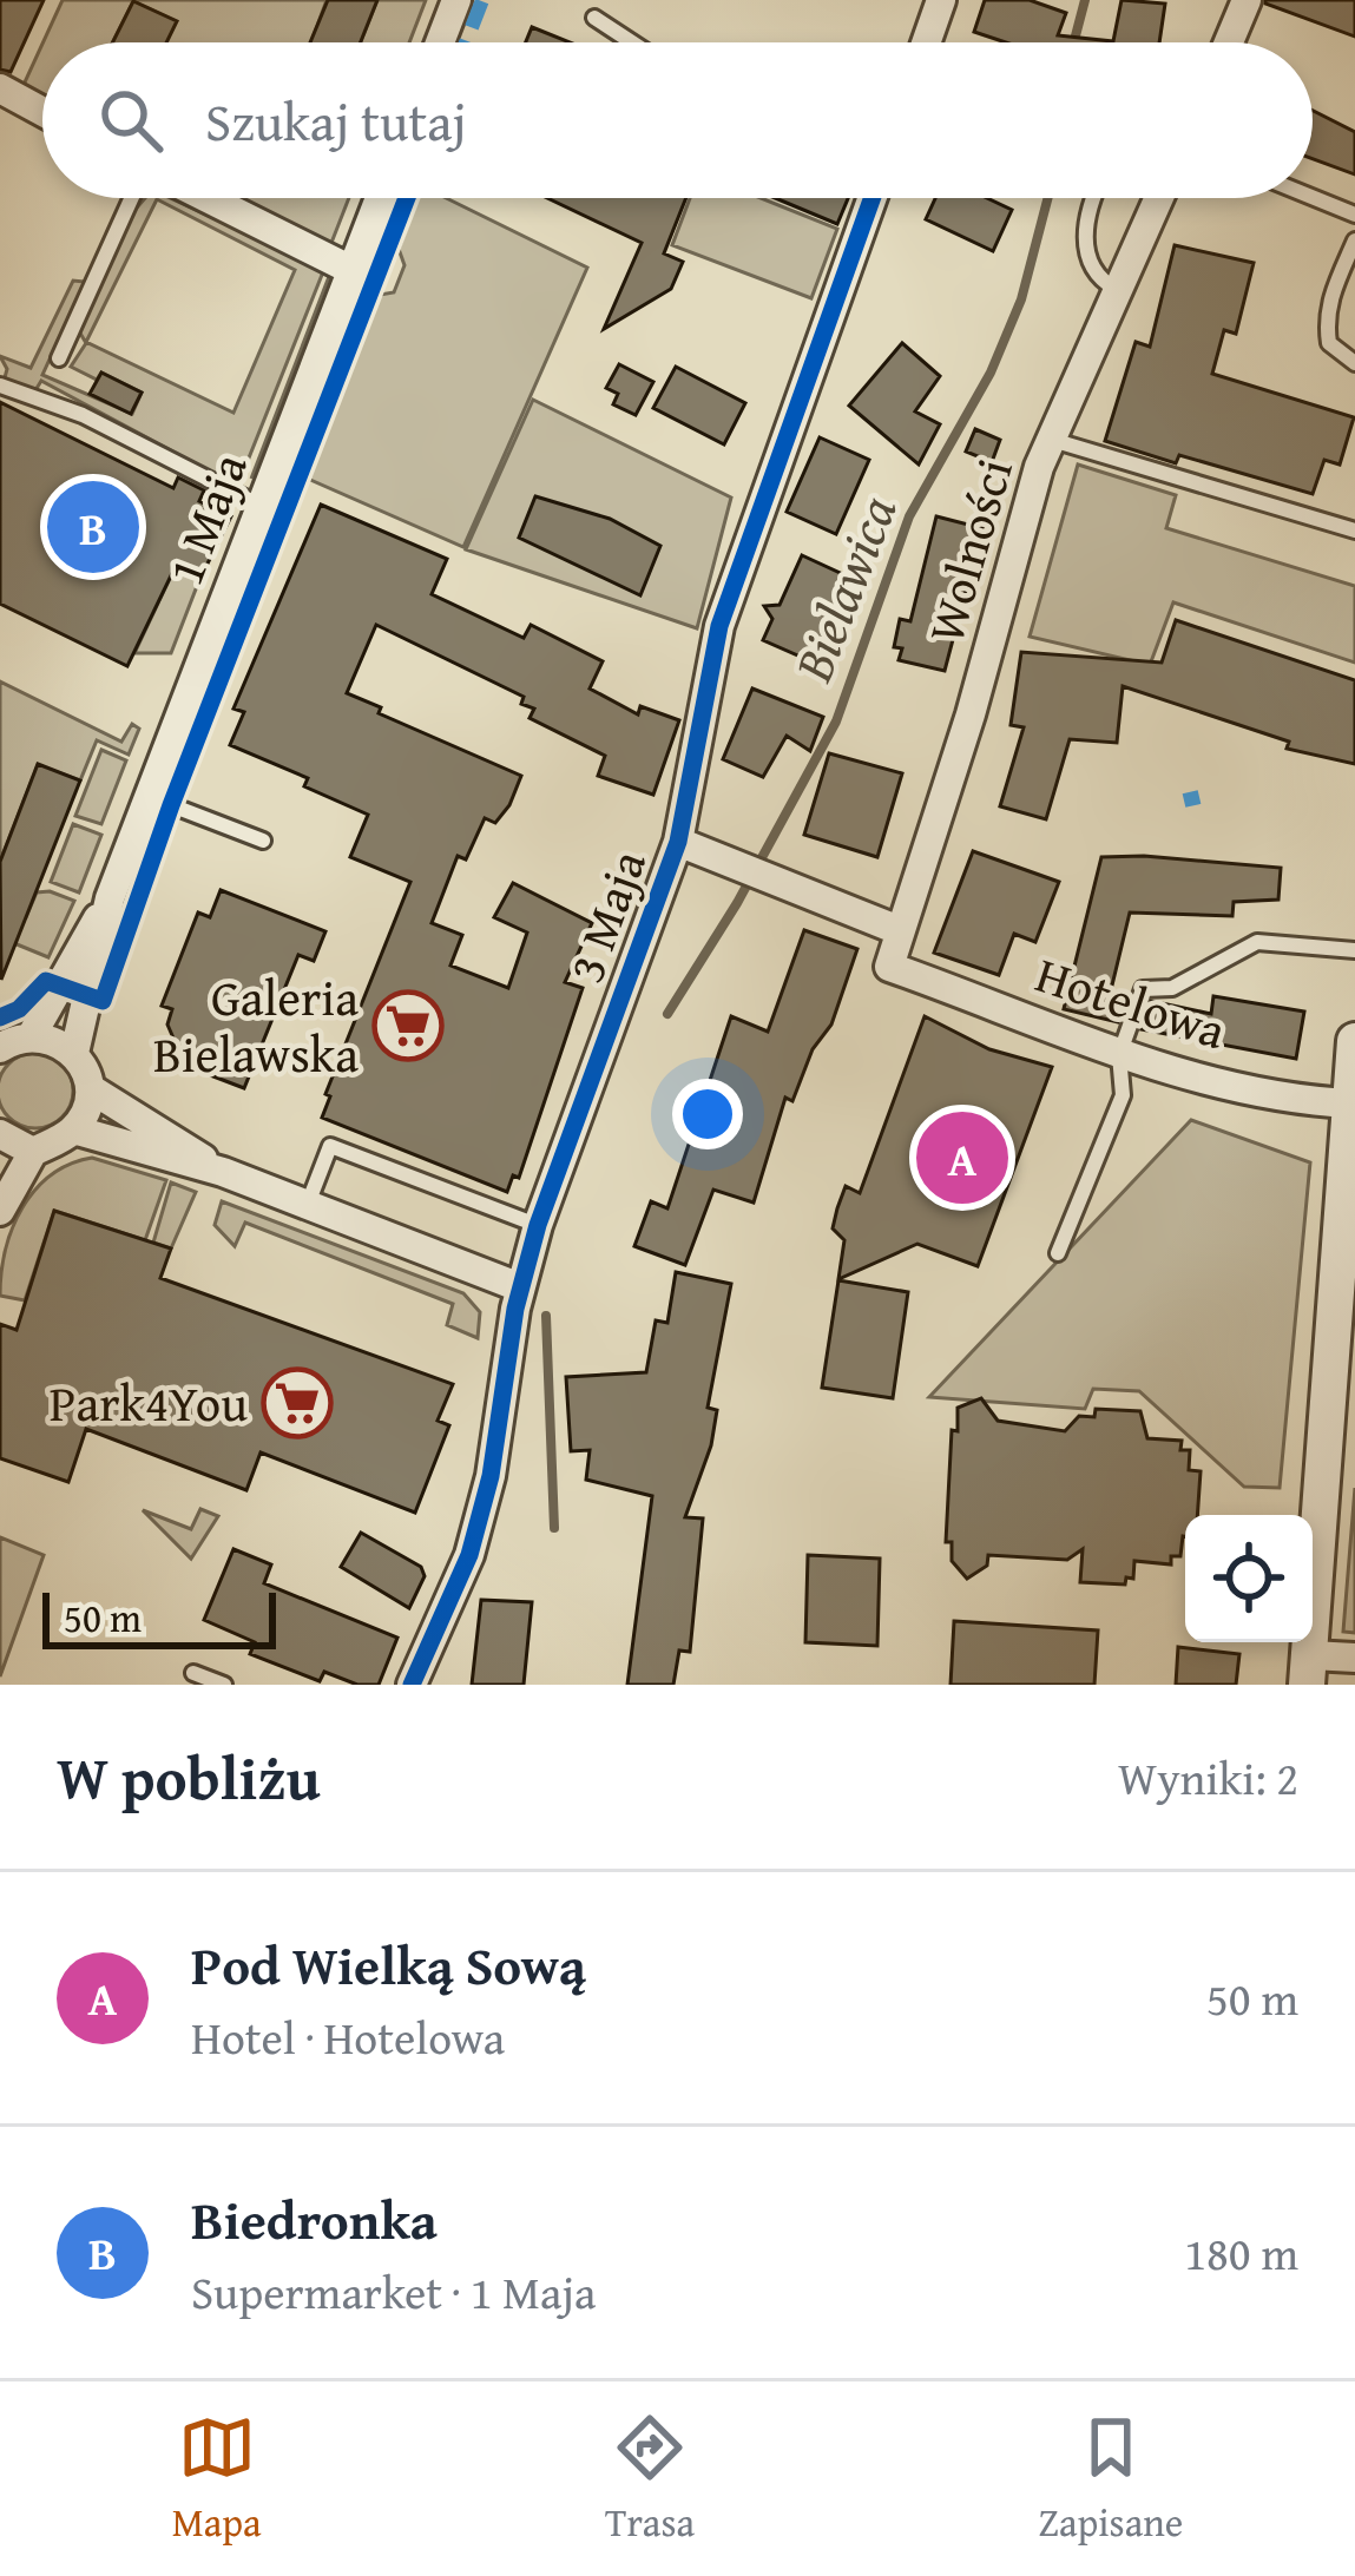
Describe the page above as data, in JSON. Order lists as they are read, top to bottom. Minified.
{"streets":{"street":["1 Maja","Wolności","3 Maja","Hotelowa"]},"crossings":[["Wolności","Hotelowa"]],"water":["Bielawica"],"places":{"supermarket":["Galeria Bielawska","Park4You"]},"scale_bar":"50 m","page":{"search":"Szukaj tutaj","pins":["B","A"],"scale":"50 m","heading":["W pobliżu","Wyniki: 2"],"list":[{"mark":"A","name":"Pod Wielką Sową","note":"Hotel · Hotelowa","value":"50 m"},{"mark":"B","name":"Biedronka","note":"Supermarket · 1 Maja","value":"180 m"}],"nav":["Mapa","Trasa","Zapisane"]}}
